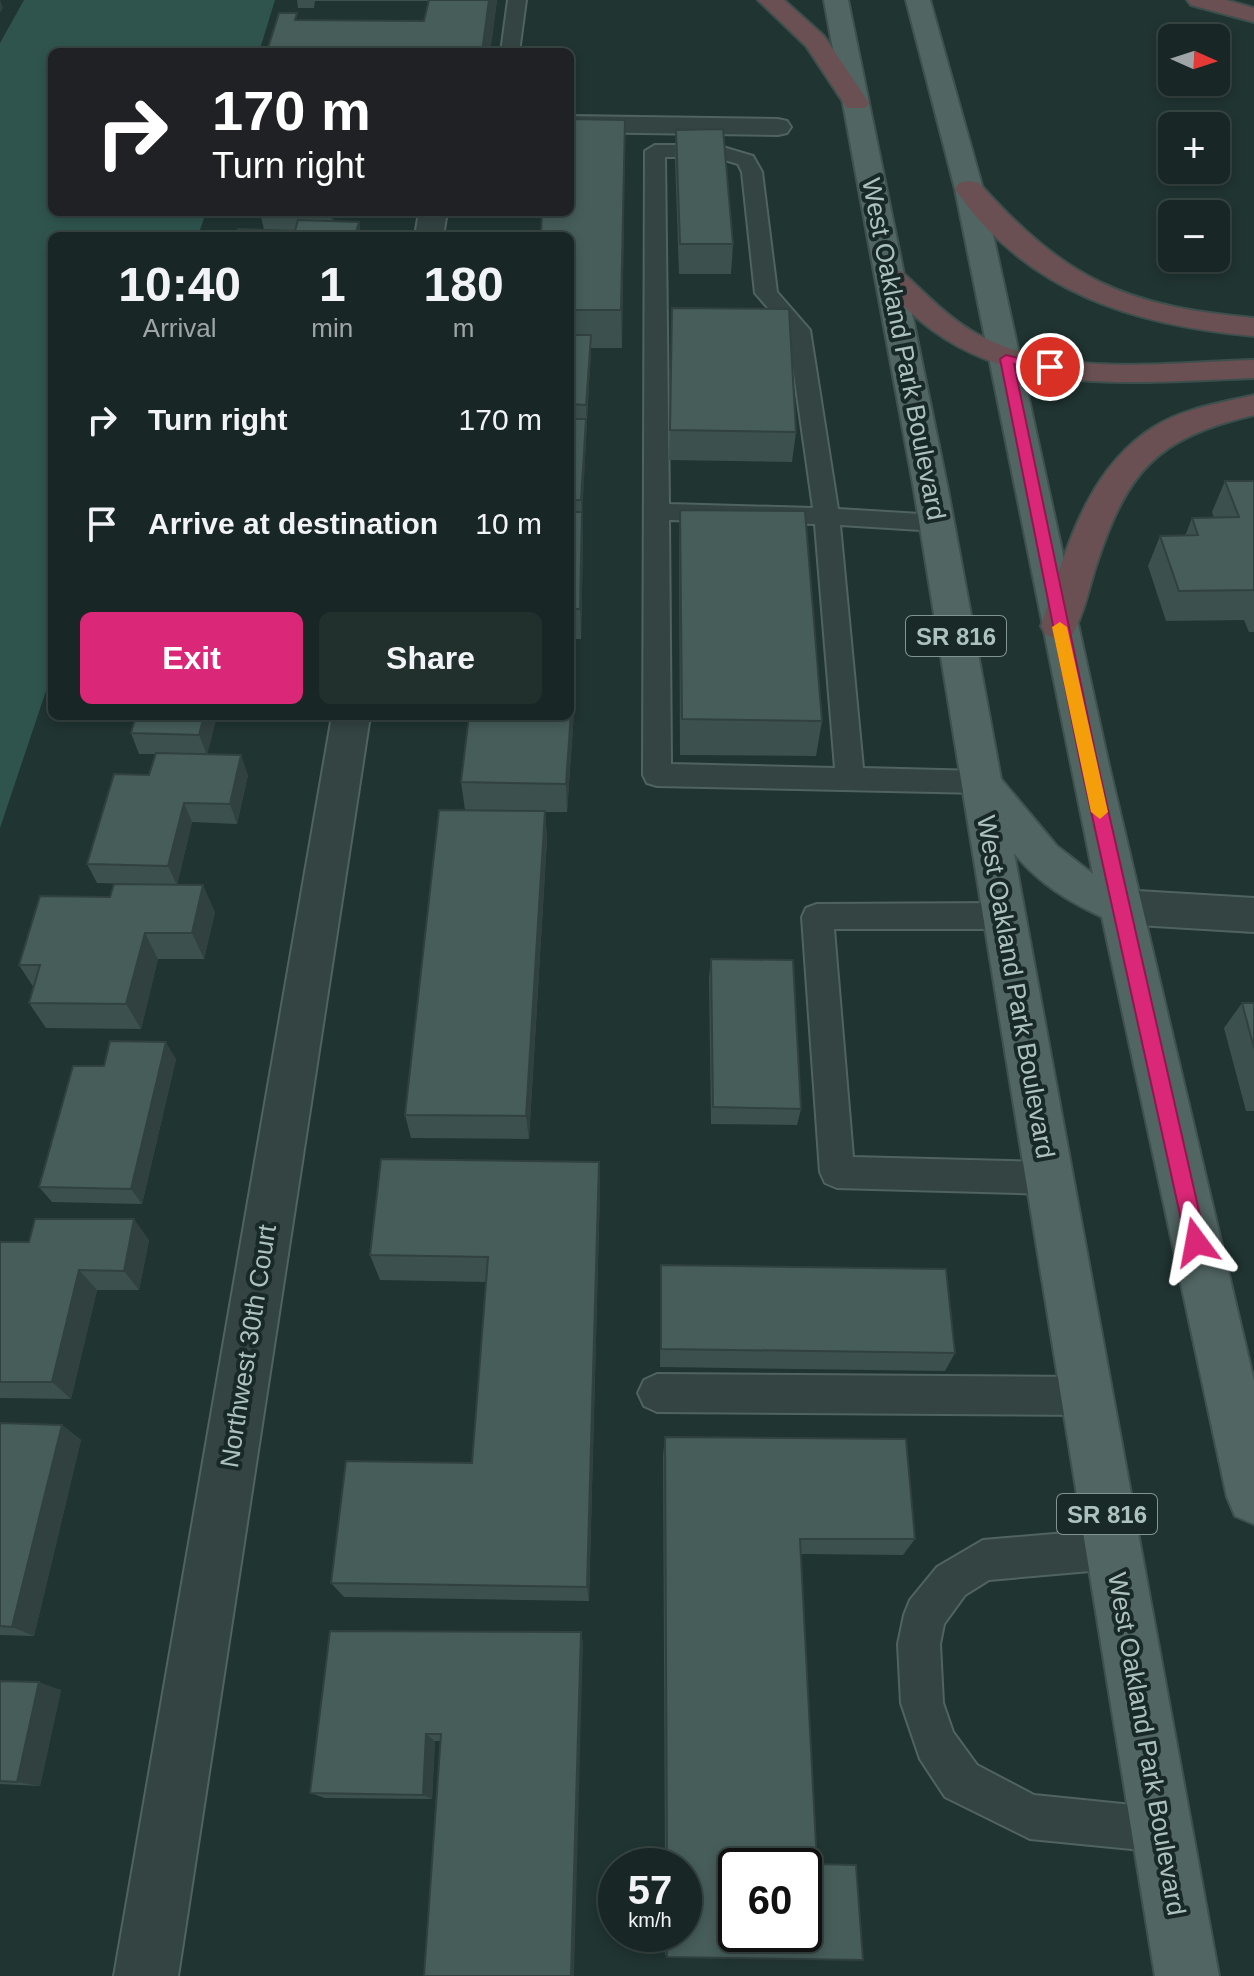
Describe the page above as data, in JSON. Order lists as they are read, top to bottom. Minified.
{"streets":{"main road":["West Oakland Park Boulevard","SR 816"],"street":["Northwest 30th Court"]},"north":"right","page":{"map_buttons":["+","−"],"turn":["170 m","Turn right"],"eta":["10:40","Arrival","1","min","180","m"],"list":[{"name":"Turn right","value":"170 m"},{"name":"Arrive at destination","value":"10 m"}],"buttons":["Exit","Share"],"speed":"57 km/h","limit":"60"}}
